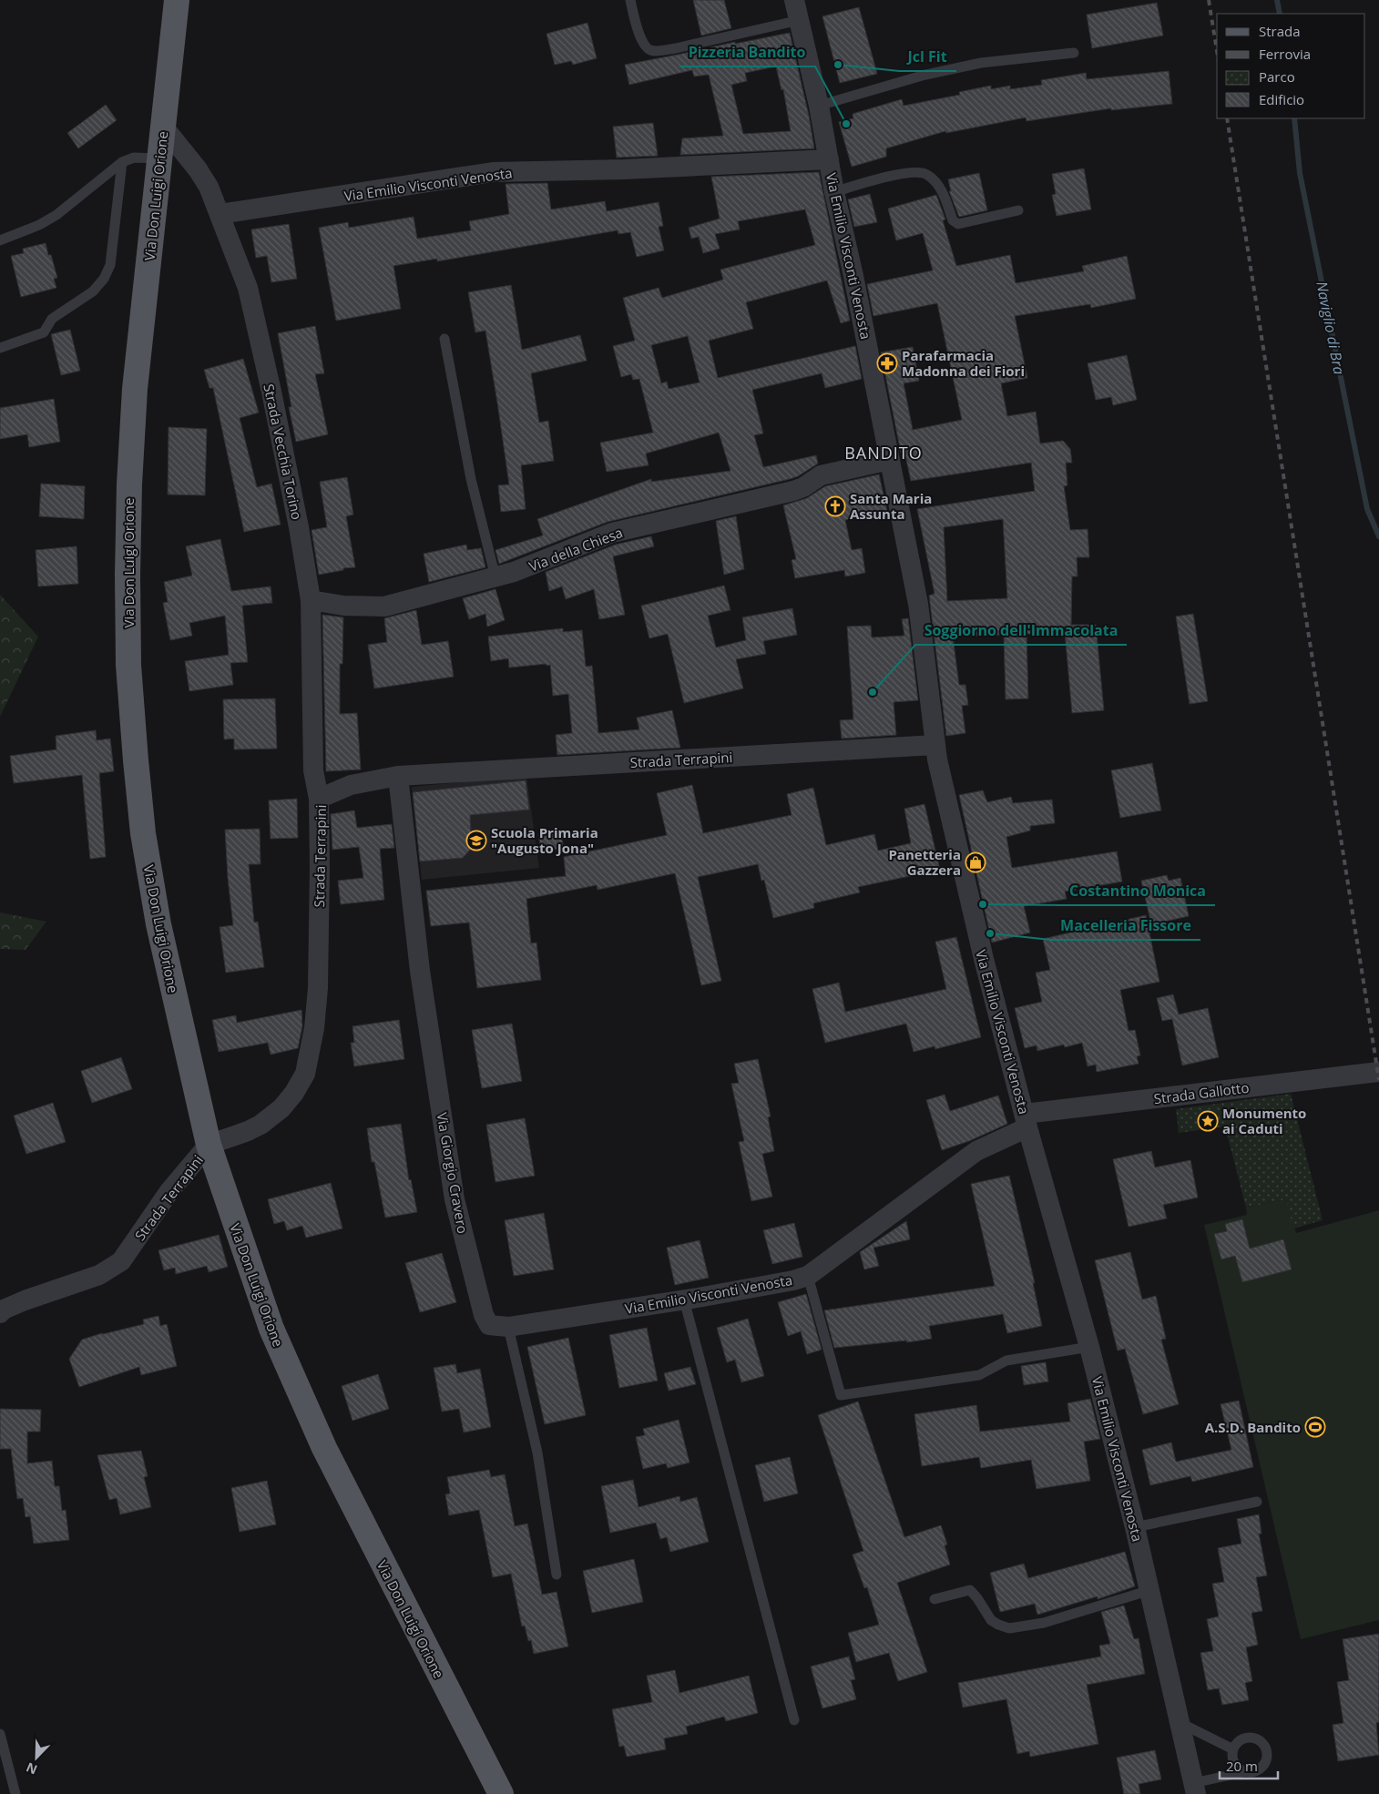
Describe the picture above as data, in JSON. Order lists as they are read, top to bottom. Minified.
{"streets":{"main road":["Via Don Luigi Orione"],"street":["Via Emilio Visconti Venosta","Strada Vecchia Torino","Via della Chiesa","Strada Terrapini","Strada Gallotto","Via Giorgio Cravero"]},"crossings":[["Via Emilio Visconti Venosta","Strada Vecchia Torino"],["Via Emilio Visconti Venosta","Via della Chiesa"],["Via Emilio Visconti Venosta","Strada Terrapini"],["Via Emilio Visconti Venosta","Strada Gallotto"],["Via Emilio Visconti Venosta","Via Giorgio Cravero"],["Via Don Luigi Orione","Strada Vecchia Torino"],["Via Don Luigi Orione","Strada Terrapini"],["Strada Vecchia Torino","Via della Chiesa"],["Strada Vecchia Torino","Strada Terrapini"],["Strada Terrapini","Via Giorgio Cravero"]],"districts":["BANDITO"],"water":["Naviglio di Bra"],"places":{"other":["Jcl Fit","Pizzeria Bandito","Soggiorno dell'Immacolata","Costantino Monica","Macelleria Fissore"],"pharmacy":["Parafarmacia Madonna dei Fiori"],"church":["Santa Maria Assunta"],"school or university":["Scuola Primaria \"Augusto Jona\""],"shop":["Panetteria Gazzera"],"place":["Monumento ai Caduti"],"sports":["A.S.D. Bandito"]},"legend":["Strada","Ferrovia","Parco","Edificio"],"scale_bar":"20 m","north":"bottom left"}
